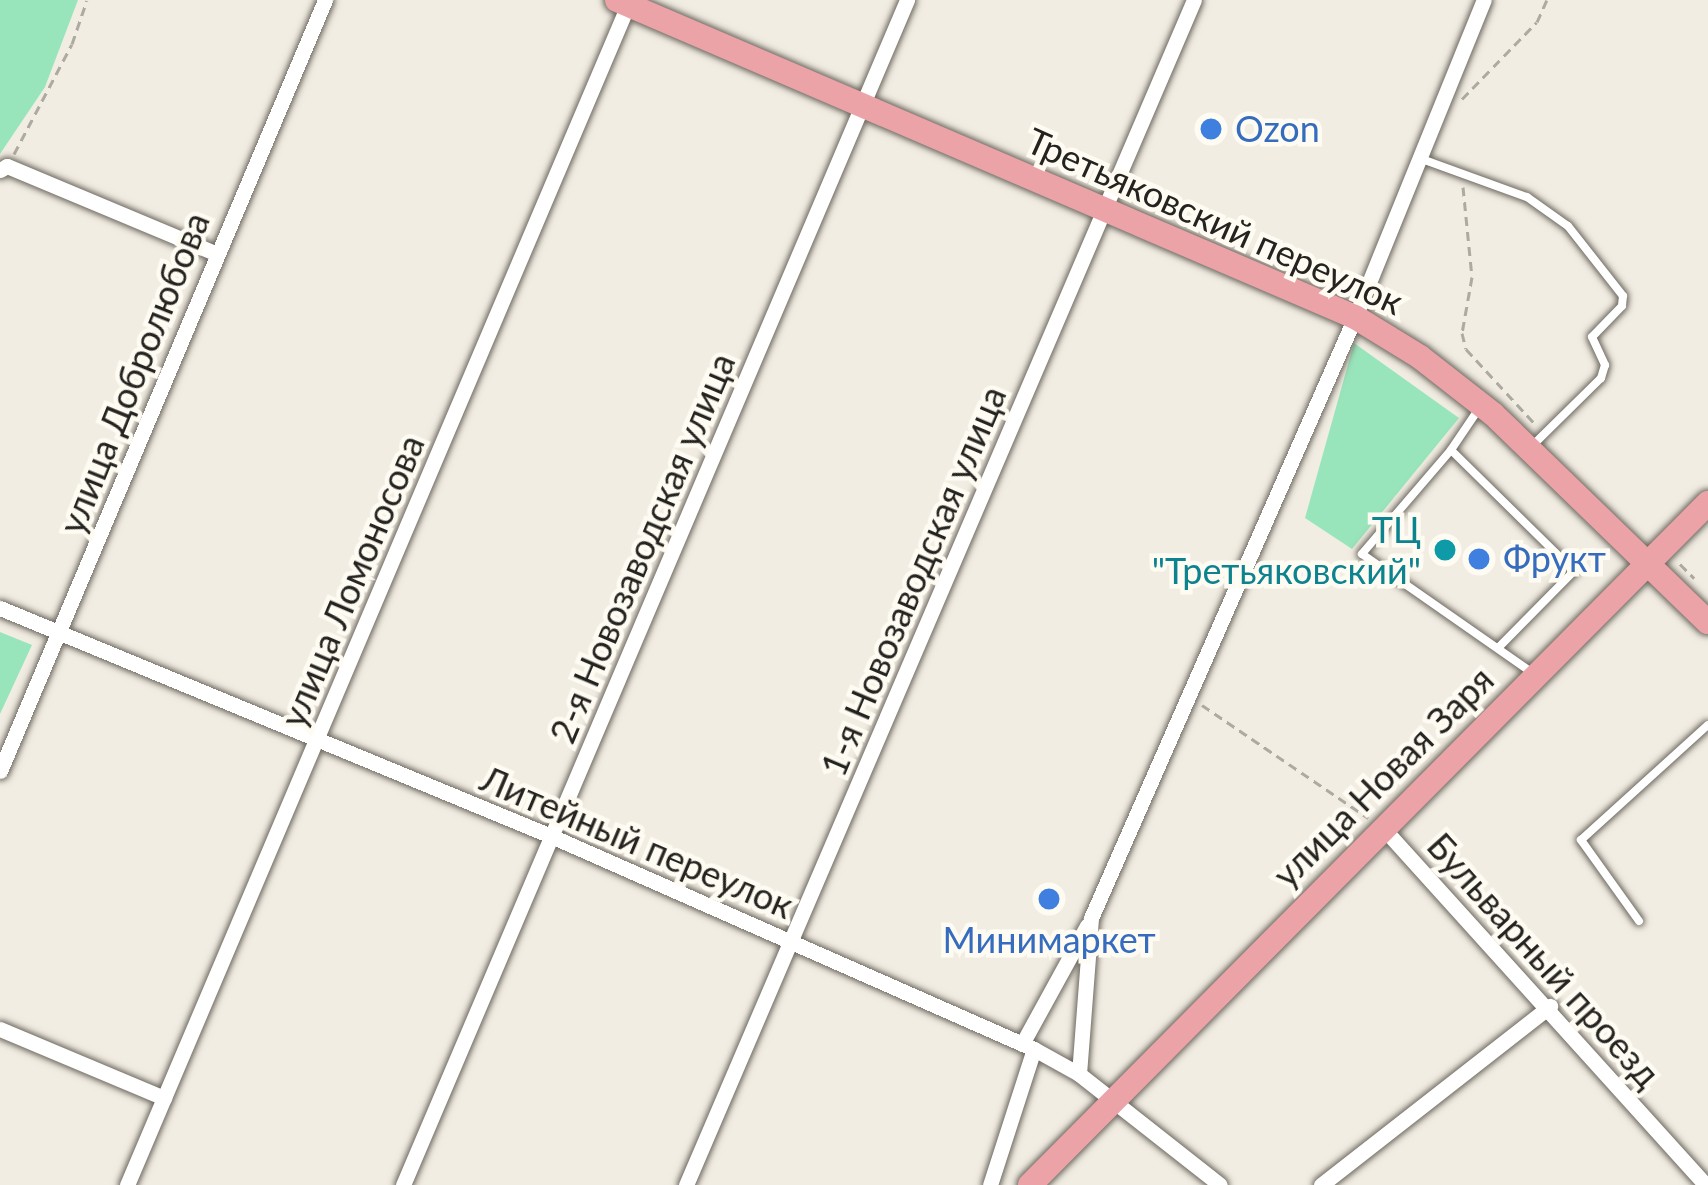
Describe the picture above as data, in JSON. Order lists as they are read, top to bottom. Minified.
{"streets":{"main road":["Третьяковский переулок","улица Новая Заря"],"street":["улица Добролюбова","2-я Новозаводская улица","улица Ломоносова","1-я Новозаводская улица","Литейный переулок","Бульварный проезд"]},"crossings":[["Третьяковский переулок","2-я Новозаводская улица"],["Третьяковский переулок","улица Ломоносова"],["Третьяковский переулок","1-я Новозаводская улица"],["Третьяковский переулок","улица Новая Заря"],["улица Добролюбова","Литейный переулок"],["2-я Новозаводская улица","Литейный переулок"],["улица Ломоносова","Литейный переулок"],["1-я Новозаводская улица","Литейный переулок"],["улица Новая Заря","Литейный переулок"],["улица Новая Заря","Бульварный проезд"]],"places":["Ozon","ТЦ \"Третьяковский\"","Фрукт","Минимаркет"]}
